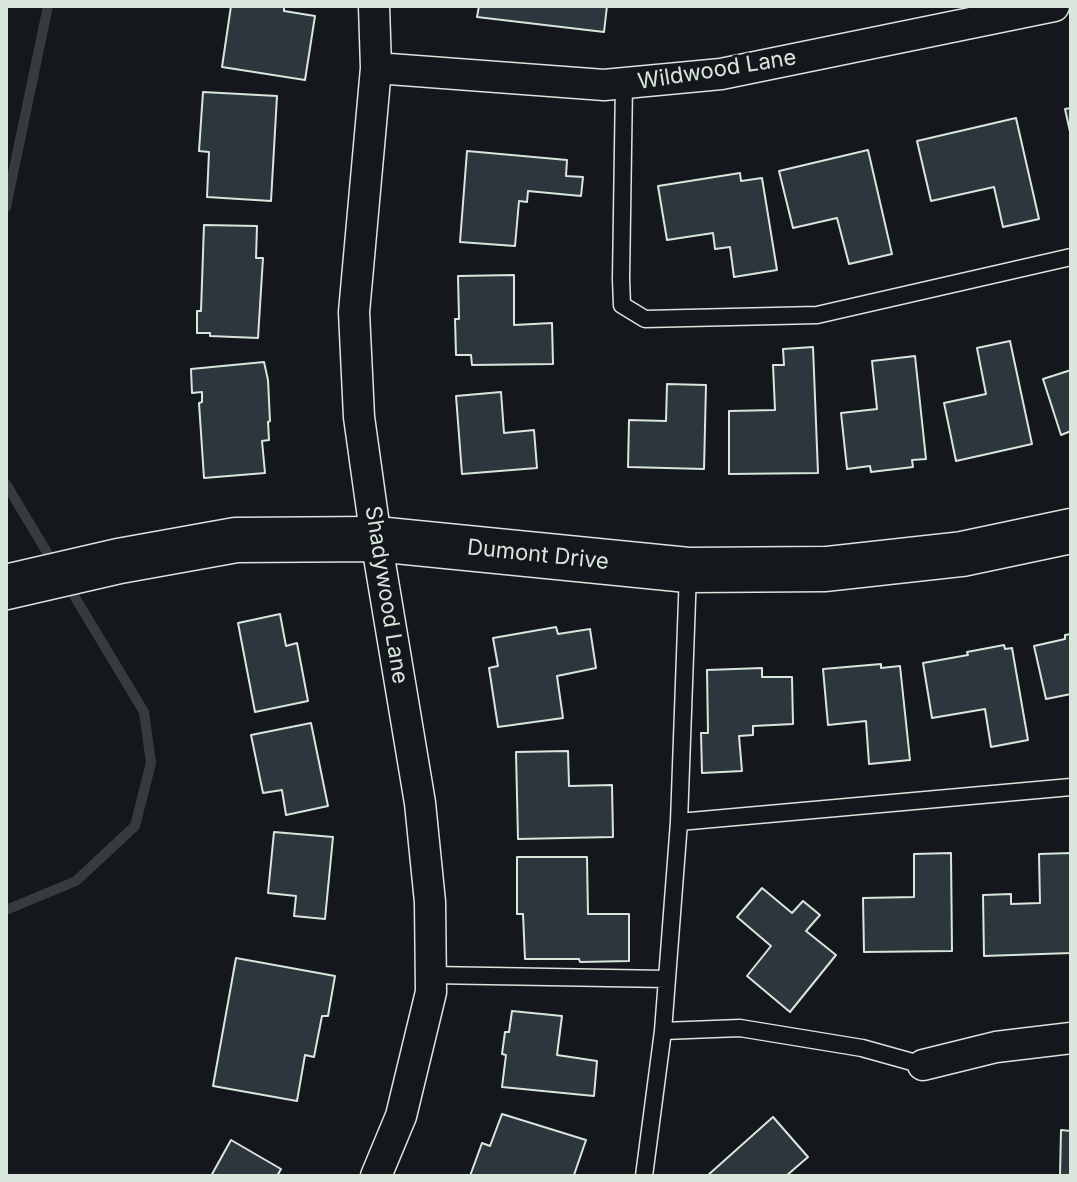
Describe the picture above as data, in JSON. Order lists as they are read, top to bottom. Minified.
{"streets":{"street":["Wildwood Lane","Dumont Drive","Shadywood Lane"]},"crossings":[["Wildwood Lane","Shadywood Lane"],["Dumont Drive","Shadywood Lane"]]}
